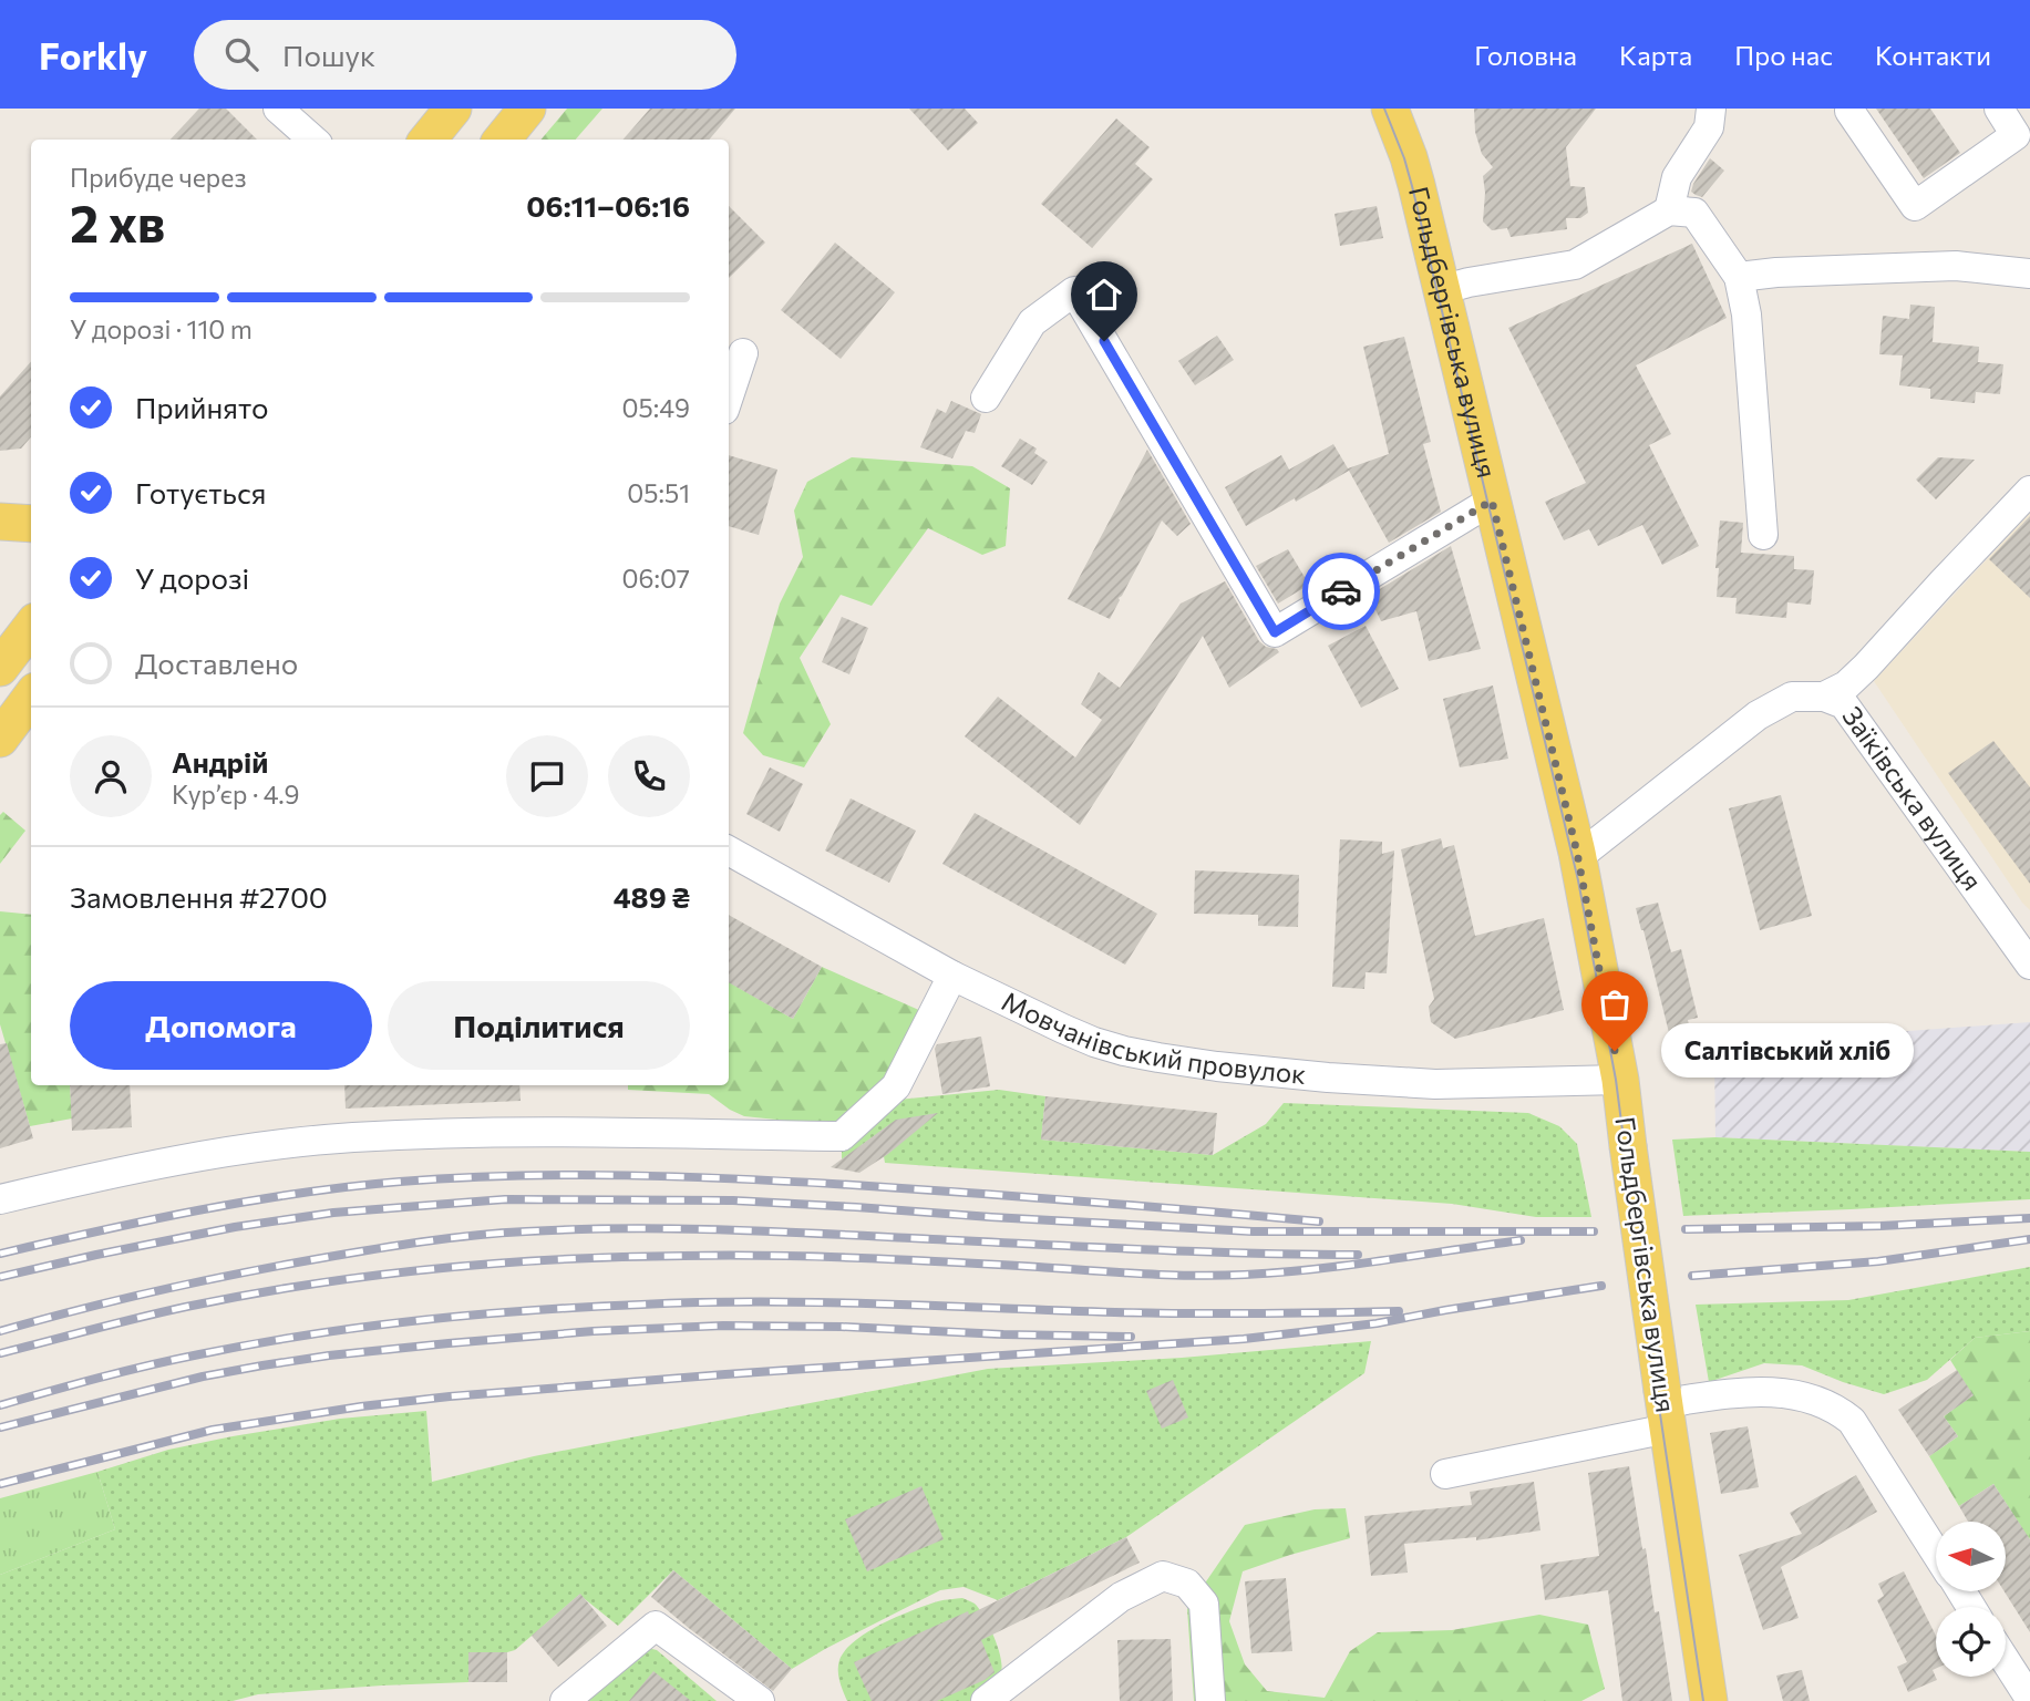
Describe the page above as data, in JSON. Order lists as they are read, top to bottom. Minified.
{"streets":{"main road":["Гольдбергівська вулиця"],"street":["Заїківська вулиця","Мовчанівський провулок"]},"crossings":[["Гольдбергівська вулиця","Заїківська вулиця"],["Гольдбергівська вулиця","Мовчанівський провулок"]],"places":["Салтівський хліб"],"north":"left","page":{"header":"Forkly","search":"Пошук","nav":["Головна","Карта","Про нас","Контакти"],"heading":["2 хв","Прибуде через","06:11–06:16"],"panel":["Андрій","Кур’єр · 4.9","Замовлення #2700","489 ₴"],"bar":"У дорозі · 110 m","list":[["Прийнято","05:49"],["Готується","05:51"],["У дорозі","06:07"],"Доставлено"],"buttons":["Допомога","Поділитися"],"bubble":"Салтівський хліб"}}
